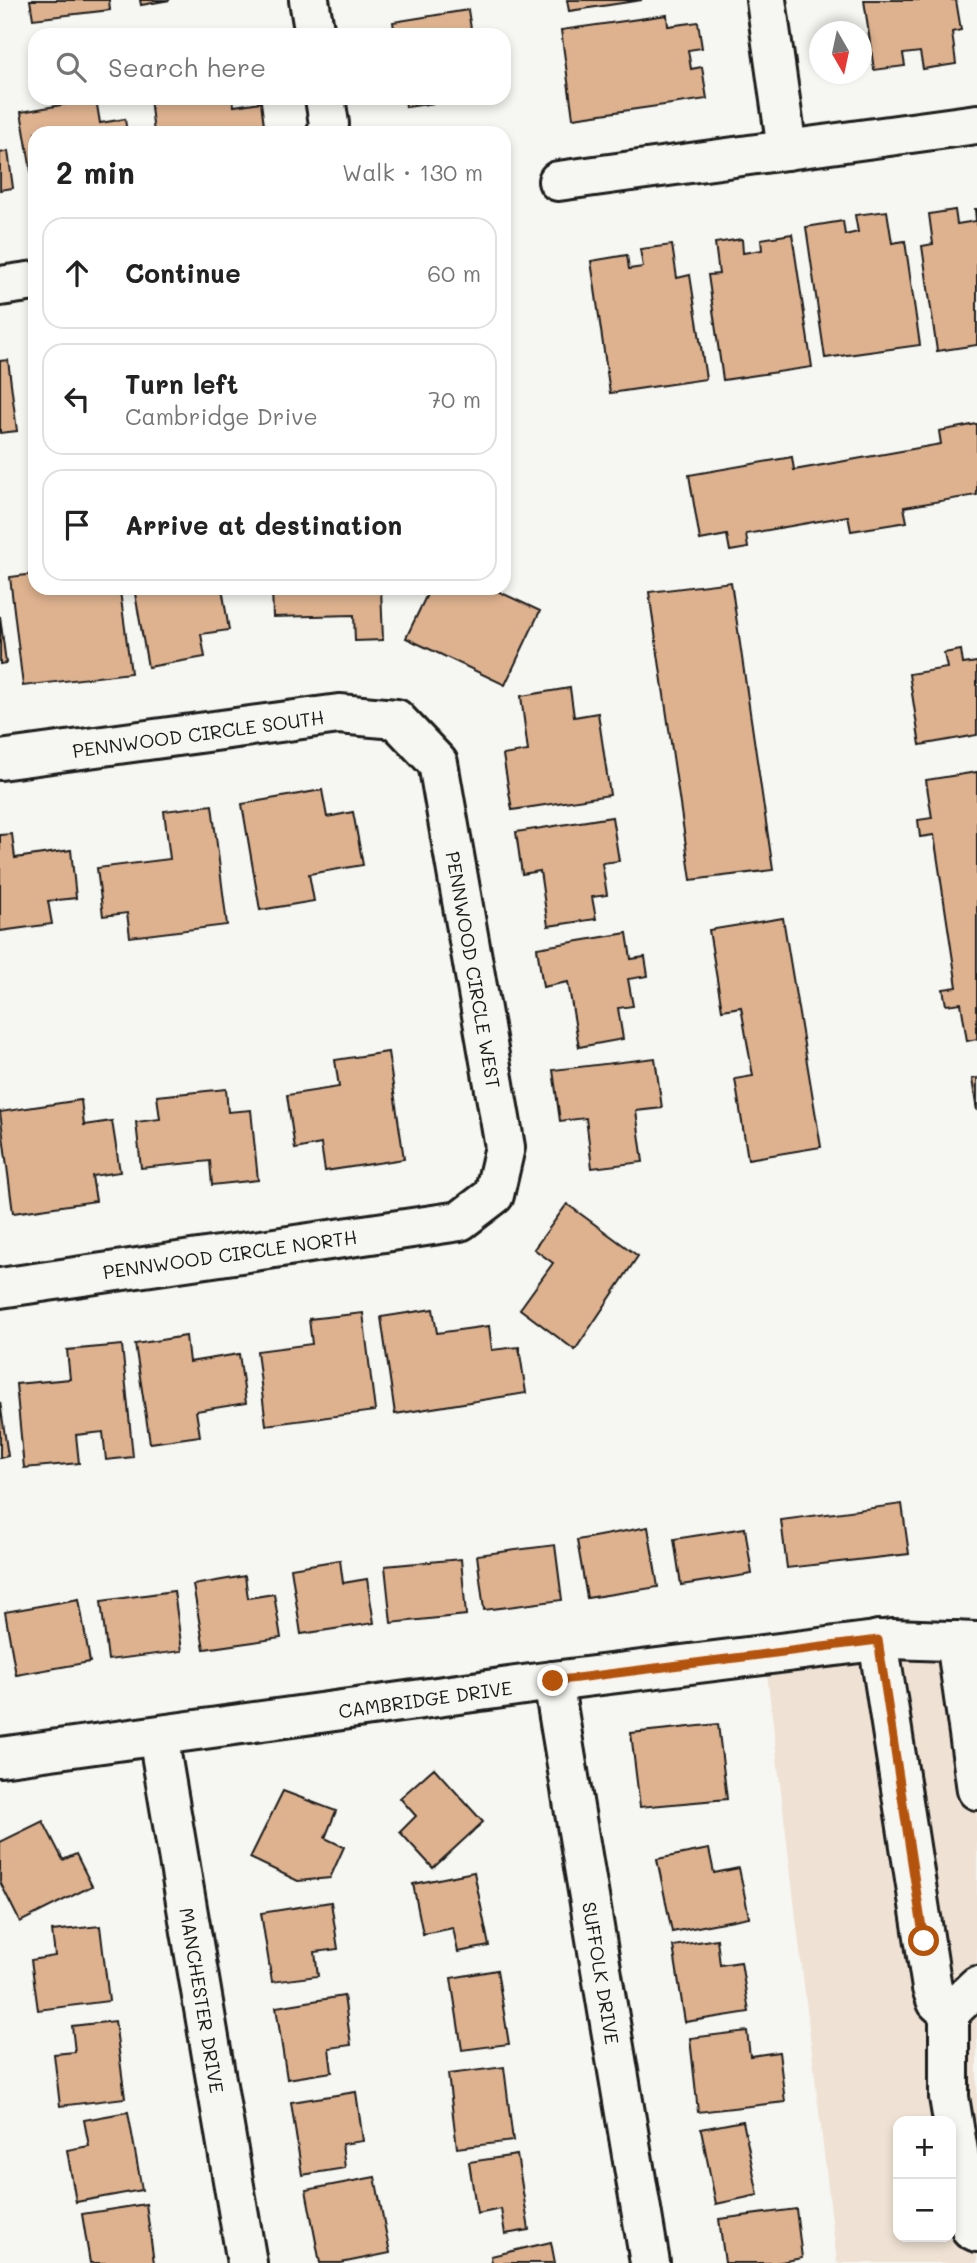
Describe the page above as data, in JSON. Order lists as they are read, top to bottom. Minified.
{"streets":{"street":["PENNWOOD CIRCLE SOUTH","PENNWOOD CIRCLE WEST","PENNWOOD CIRCLE NORTH","CAMBRIDGE DRIVE","SUFFOLK DRIVE","MANCHESTER DRIVE"]},"crossings":[["PENNWOOD CIRCLE SOUTH","PENNWOOD CIRCLE WEST"],["PENNWOOD CIRCLE WEST","PENNWOOD CIRCLE NORTH"],["CAMBRIDGE DRIVE","SUFFOLK DRIVE"],["CAMBRIDGE DRIVE","MANCHESTER DRIVE"]],"north":"bottom","page":{"search":"Search here","heading":["2 min","Walk · 130 m"],"list":[["Continue","60 m"],["Turn left","Cambridge Drive","70 m"],"Arrive at destination"],"map_buttons":["+","−"]}}
